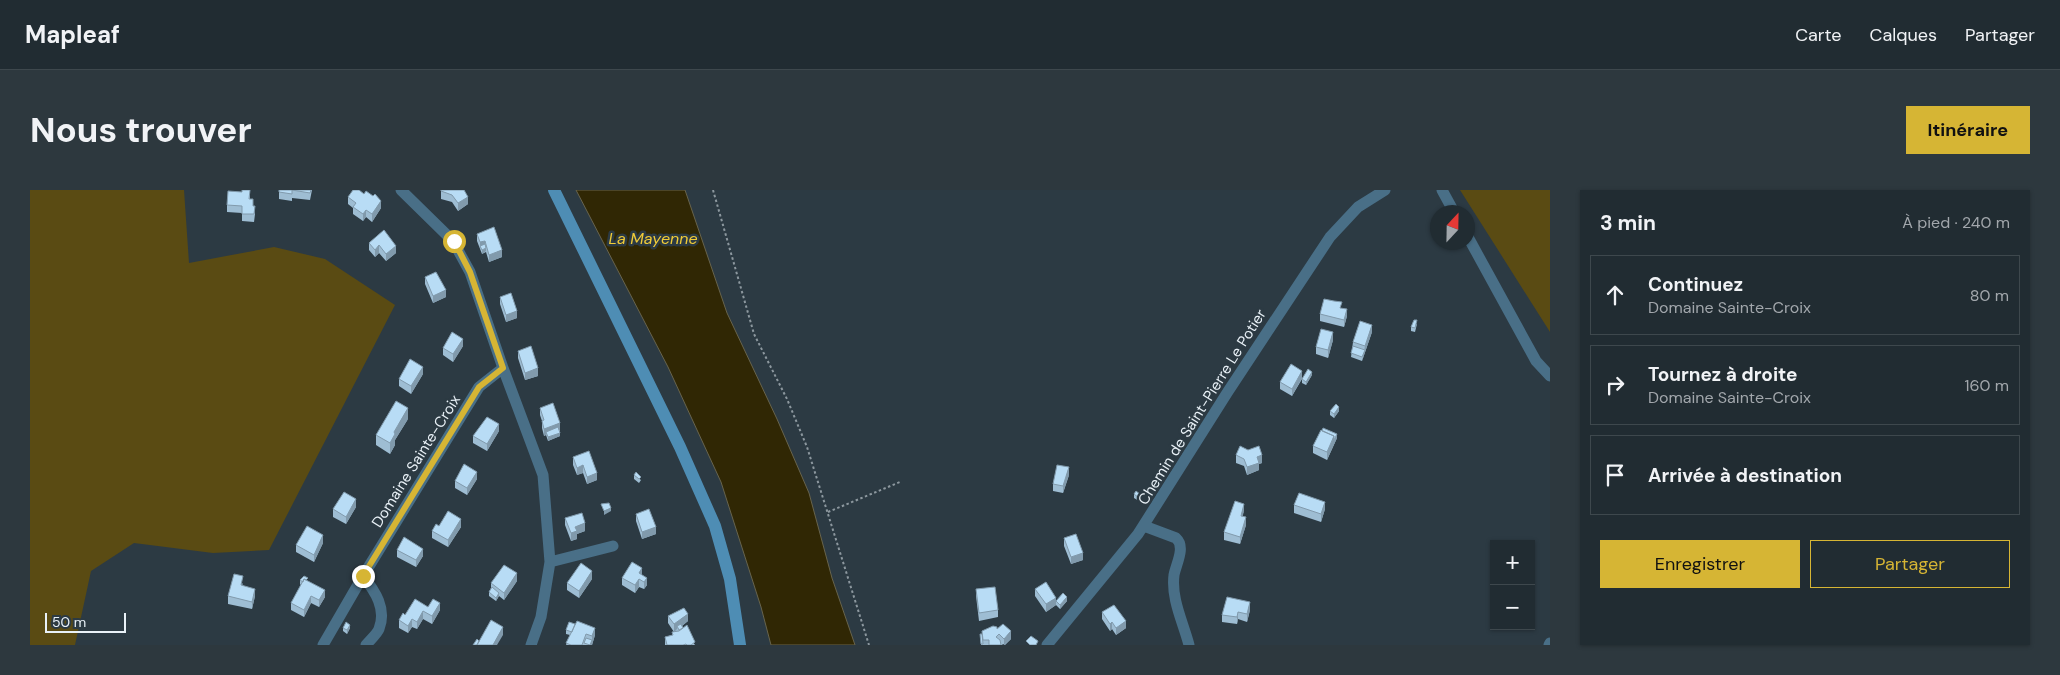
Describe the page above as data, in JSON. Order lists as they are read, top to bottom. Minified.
{"streets":{"street":["Chemin de Saint-Pierre Le Potier","Domaine Sainte-Croix"]},"water":["La Mayenne"],"scale_bar":"50 m","north":"top","page":{"header":"Mapleaf","nav":["Carte","Calques","Partager"],"buttons":["Itinéraire",["Enregistrer","Partager"]],"title":"Nous trouver","heading":["3 min","À pied · 240 m"],"list":[["Continuez","Domaine Sainte-Croix","80 m"],["Tournez à droite","Domaine Sainte-Croix","160 m"],"Arrivée à destination"],"map_buttons":["+","−"],"scale":"50 m"}}
